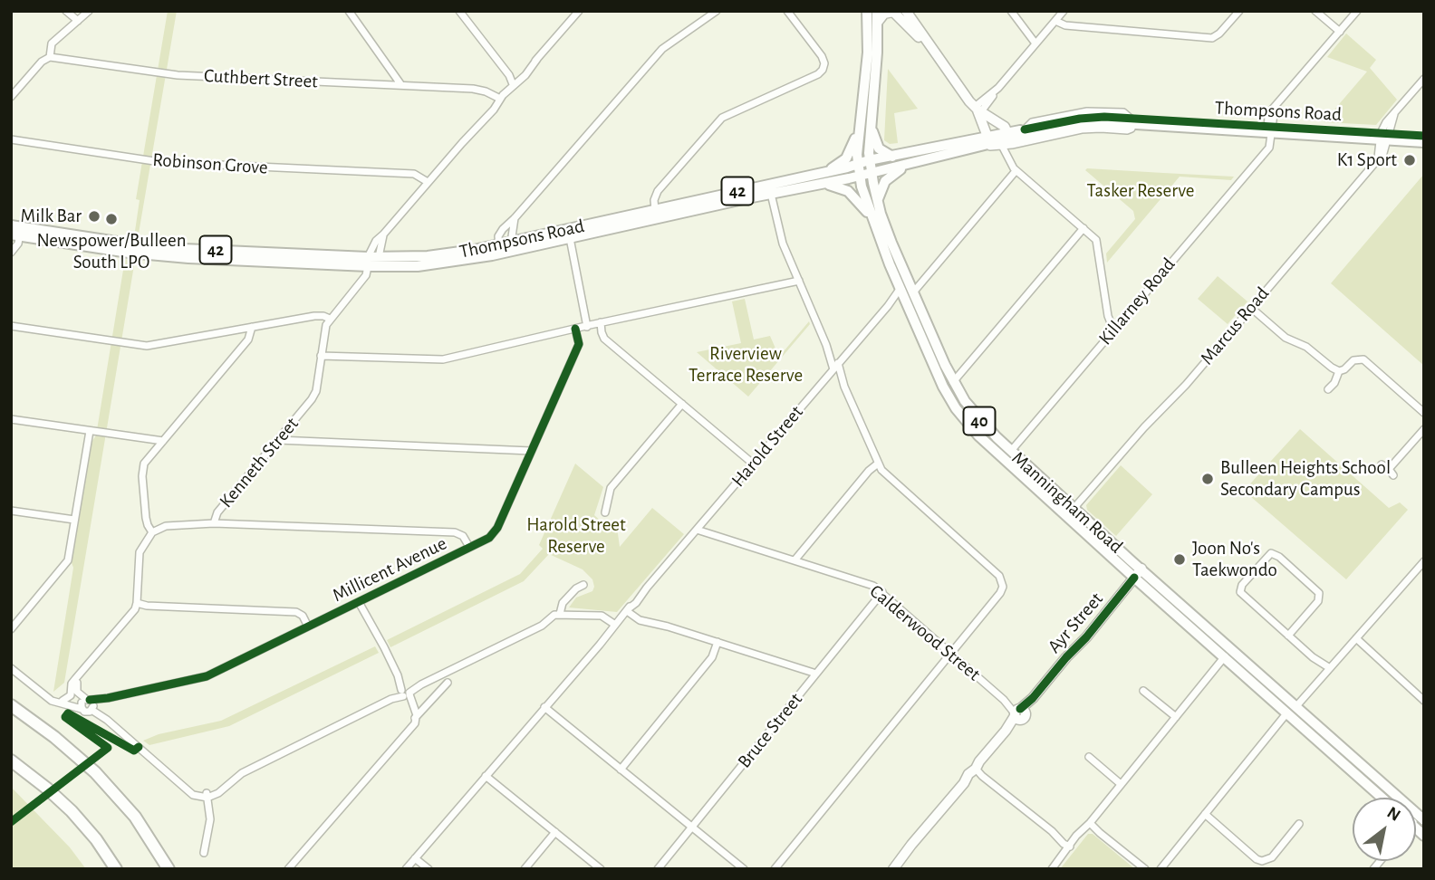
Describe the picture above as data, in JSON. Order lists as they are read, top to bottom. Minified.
{"streets":{"main road":["Thompsons Road","42","40","Manningham Road"],"street":["Cuthbert Street","Robinson Grove","Killarney Road","Marcus Road","Harold Street","Kenneth Street","Millicent Avenue","Ayr Street","Calderwood Street","Bruce Street"]},"crossings":[["Thompsons Road","Killarney Road"],["Thompsons Road","Marcus Road"],["Thompsons Road","Kenneth Street"],["Thompsons Road","Manningham Road"],["Robinson Grove","Kenneth Street"],["Killarney Road","Manningham Road"],["Marcus Road","Manningham Road"],["Harold Street","Manningham Road"],["Harold Street","Calderwood Street"],["Manningham Road","Ayr Street"],["Ayr Street","Calderwood Street"],["Calderwood Street","Bruce Street"]],"parks":["Tasker Reserve","Riverview Terrace Reserve","Harold Street Reserve"],"places":["K1 Sport","Milk Bar","Newspower/Bulleen South LPO","Bulleen Heights School Secondary Campus","Joon No's Taekwondo"],"north":"top right"}
